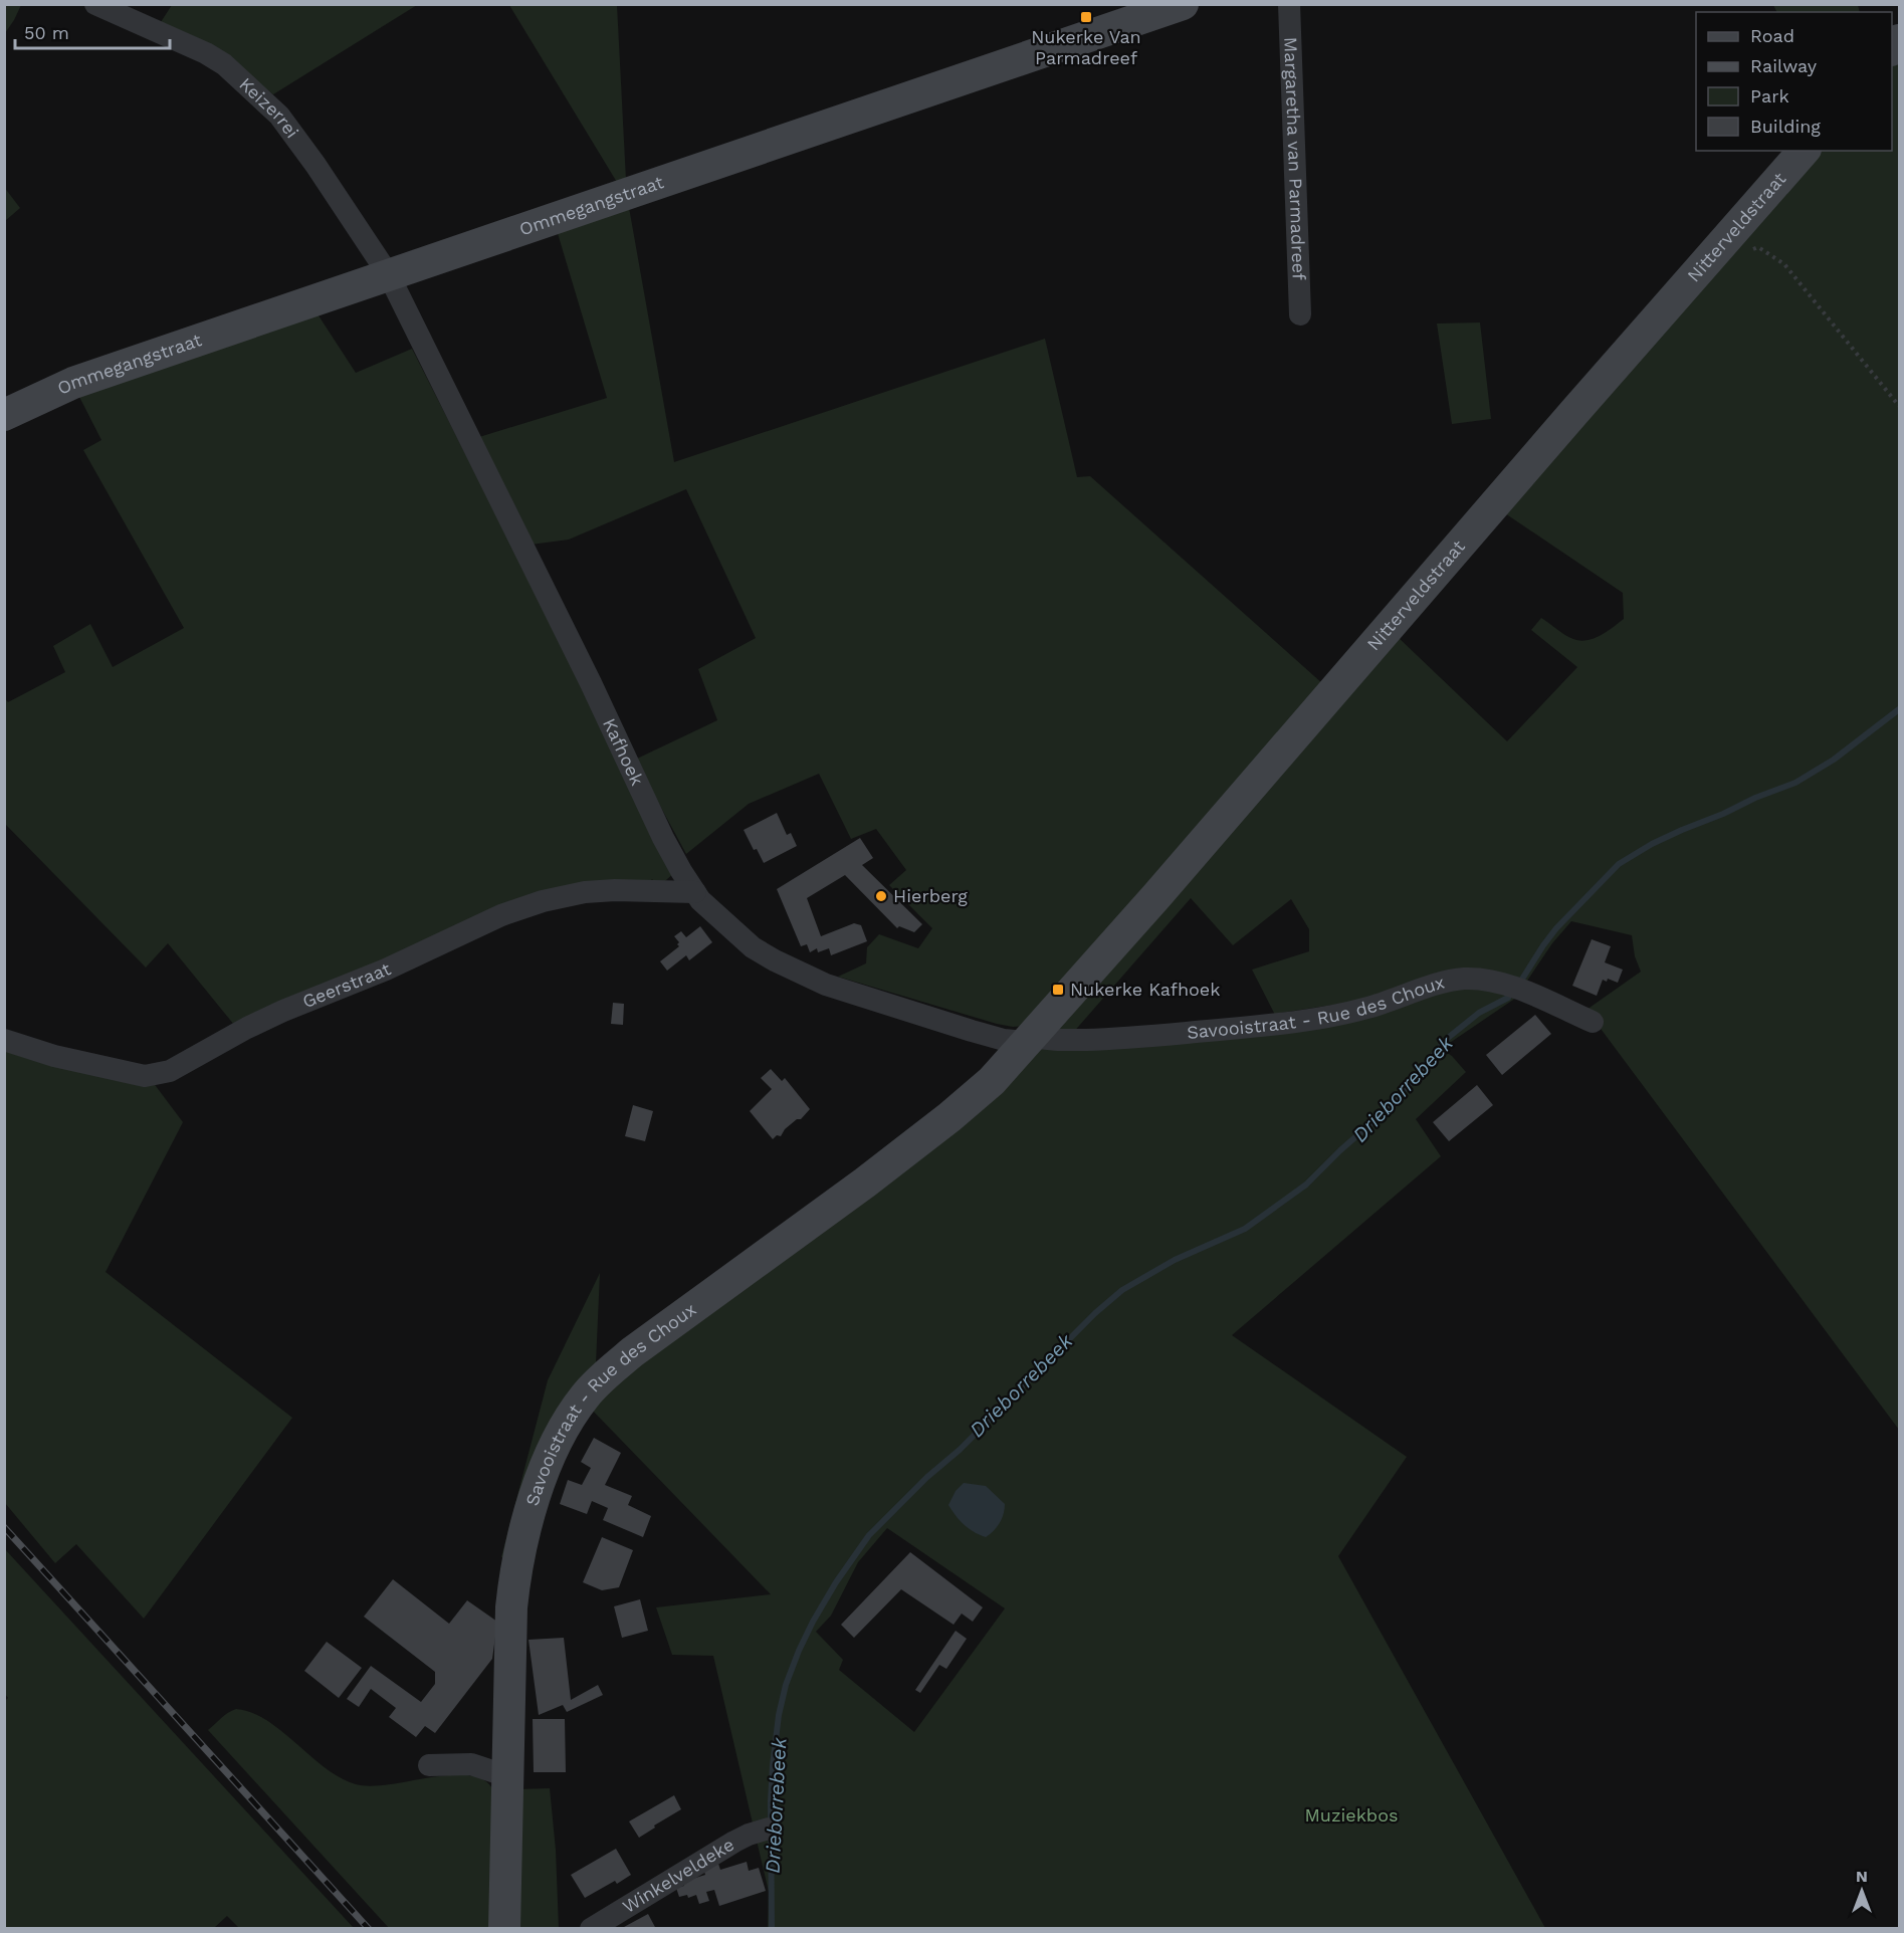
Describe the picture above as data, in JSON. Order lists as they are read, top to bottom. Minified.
{"streets":{"main road":["Ommegangstraat","Nitterveldstraat","Savooistraat - Rue des Choux"],"street":["Keizerrei","Margaretha van Parmadreef","Kafhoek","Geerstraat","Winkelveldeke"]},"crossings":[["Keizerrei","Ommegangstraat"],["Keizerrei","Kafhoek"],["Ommegangstraat","Kafhoek"],["Nitterveldstraat","Kafhoek"],["Nitterveldstraat","Savooistraat - Rue des Choux"],["Kafhoek","Geerstraat"],["Kafhoek","Savooistraat - Rue des Choux"]],"water":["Drieborrebeek"],"parks":["Muziekbos"],"places":{"transit":["Nukerke Van Parmadreef","Nukerke Kafhoek"],"other":["Hierberg"]},"legend":["Road","Railway","Park","Building"],"scale_bar":"50 m","north":"top"}
